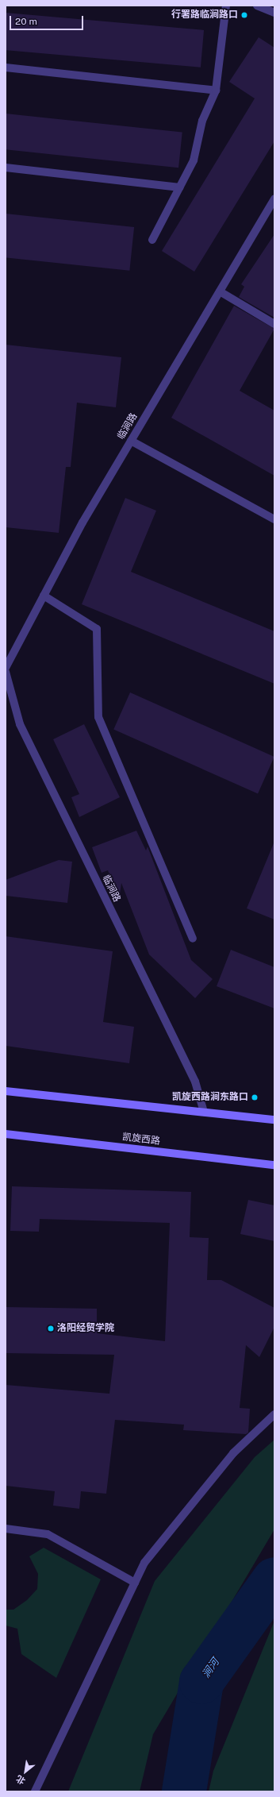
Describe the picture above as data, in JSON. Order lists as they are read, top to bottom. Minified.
{"streets":{"main road":["凯旋西路"],"street":["临涧路"]},"water":["涧河"],"places":["行署路临涧路口","凯旋西路涧东路口","洛阳经贸学院"],"scale_bar":"20 m","north":"bottom left"}
